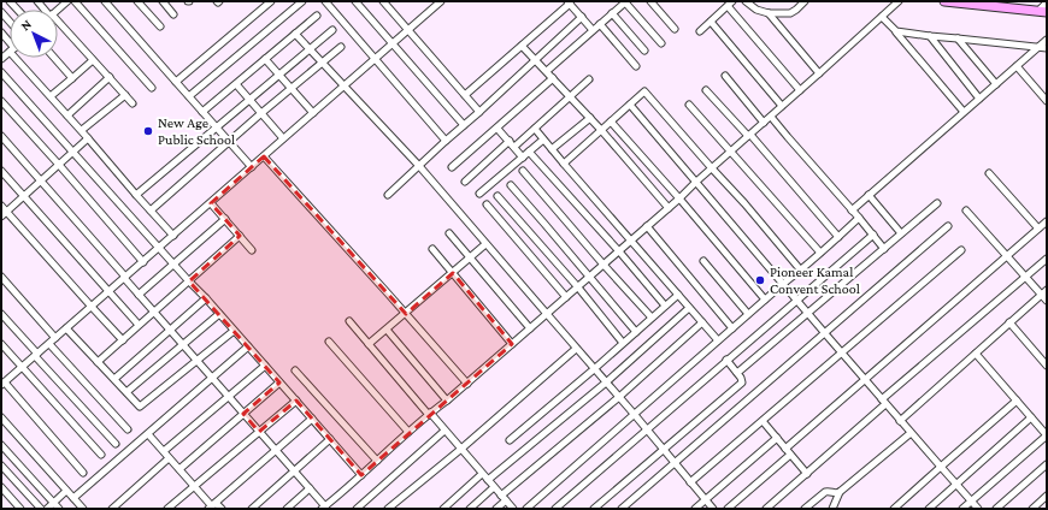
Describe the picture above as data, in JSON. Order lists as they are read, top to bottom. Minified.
{"places":["New Age Public School","Pioneer Kamal Convent School"],"north":"top left"}
